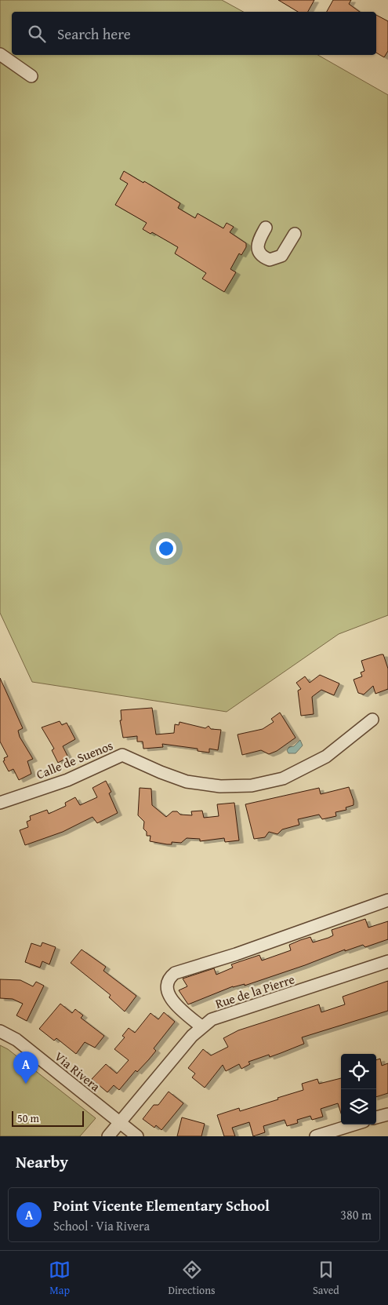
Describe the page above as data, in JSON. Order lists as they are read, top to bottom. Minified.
{"streets":{"street":["Calle de Suenos","Rue de la Pierre","Via Rivera"]},"crossings":[["Rue de la Pierre","Via Rivera"]],"scale_bar":"50 m","page":{"search":"Search here","pins":"A","scale":"50 m","heading":"Nearby","list":[{"mark":"A","name":"Point Vicente Elementary School","note":"School · Via Rivera","value":"380 m"}],"nav":["Map","Directions","Saved"]}}
